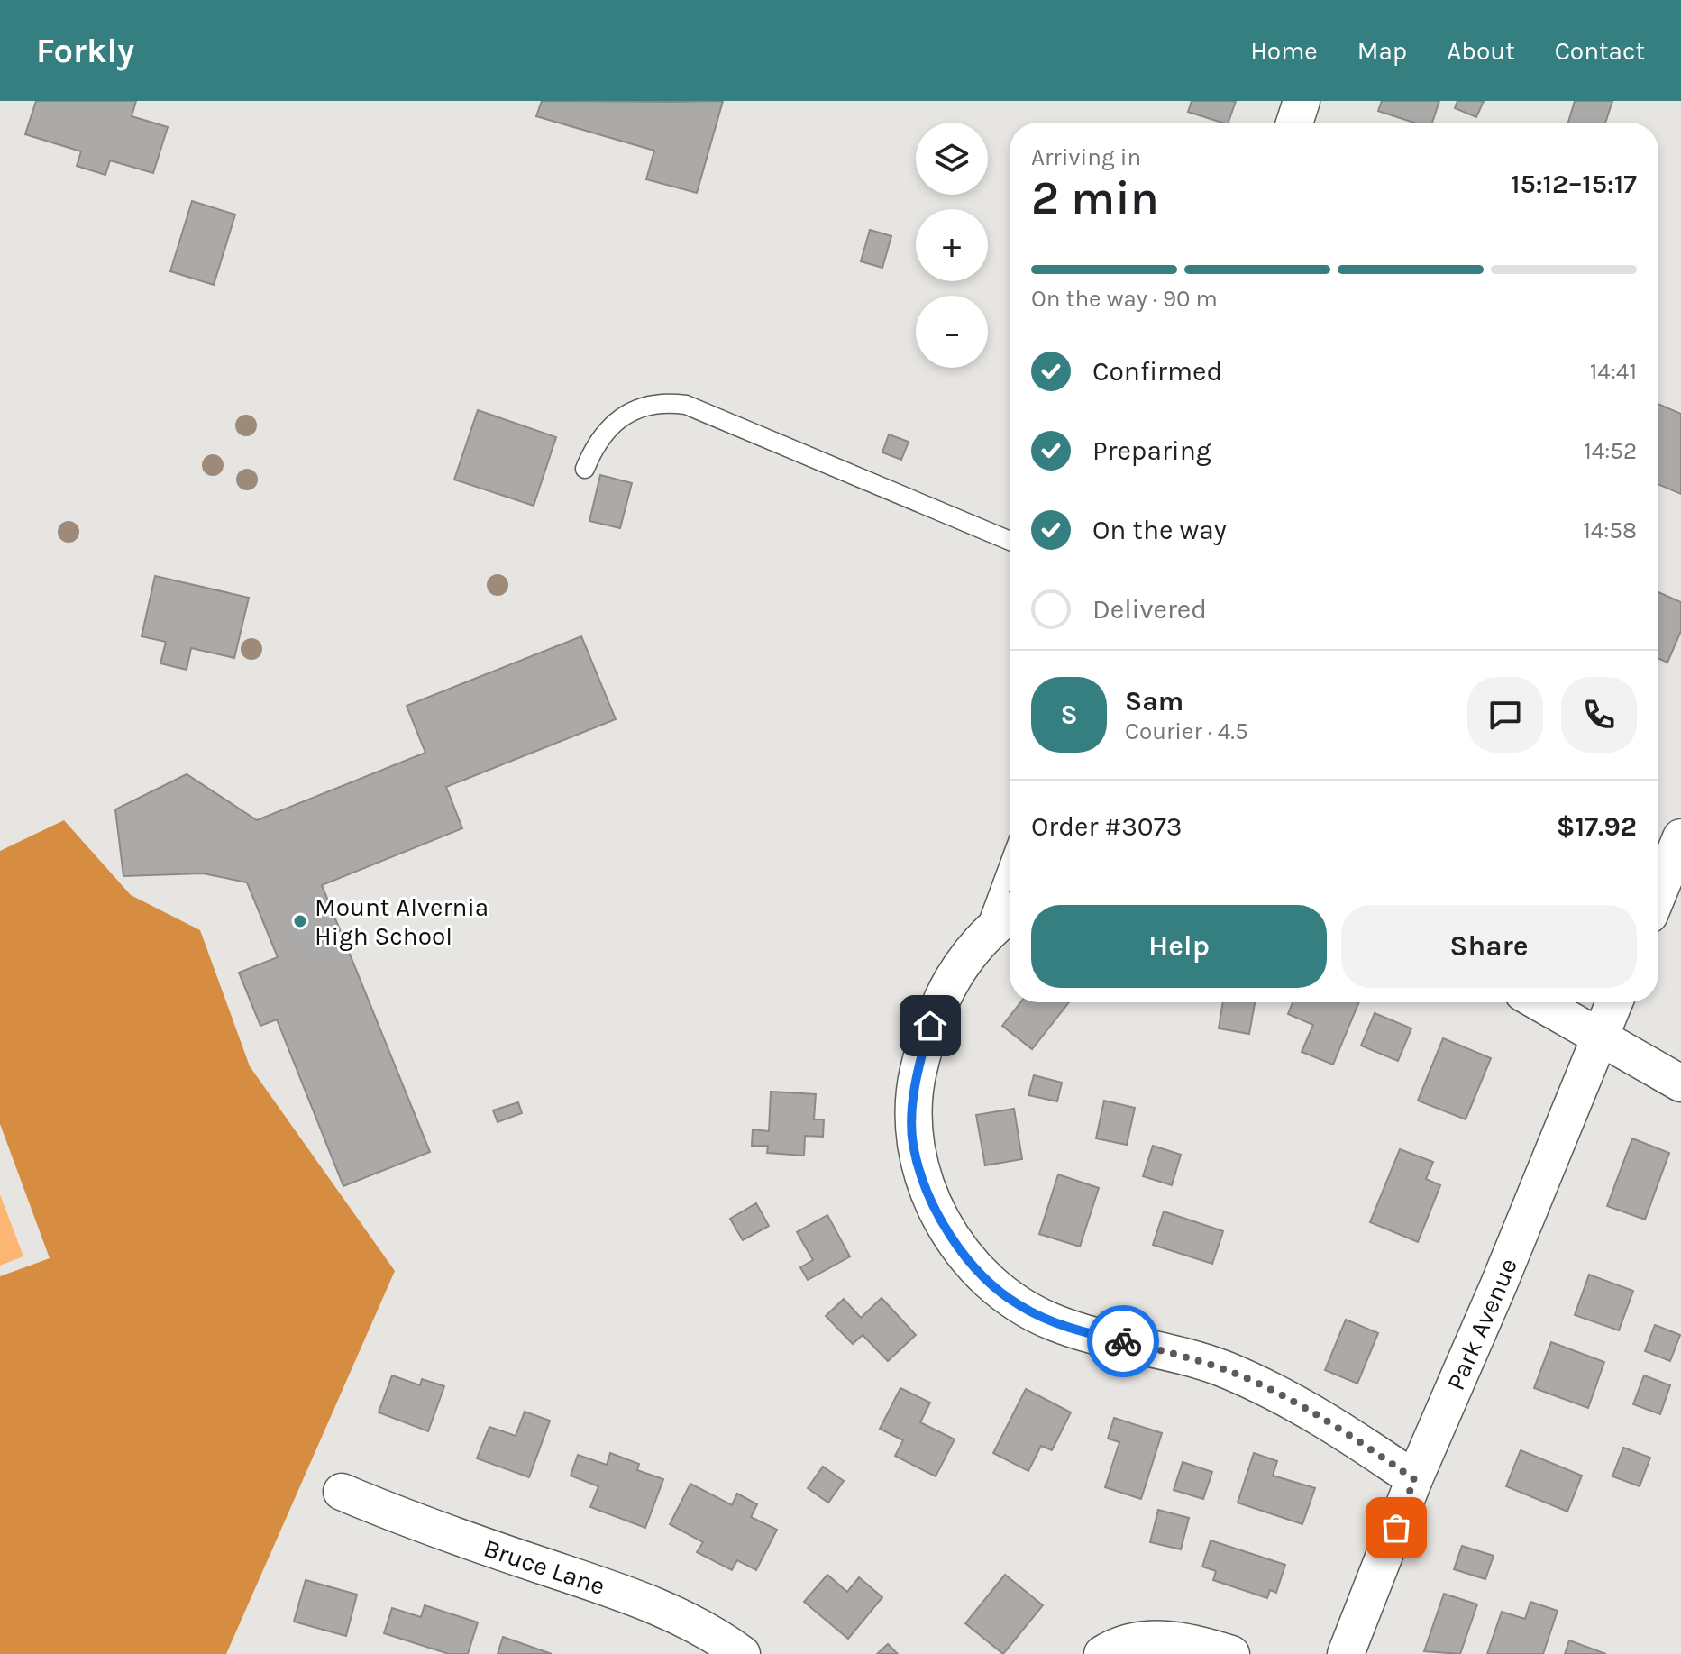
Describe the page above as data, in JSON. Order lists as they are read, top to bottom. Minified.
{"streets":{"street":["Park Avenue","Bruce Lane"]},"places":["Mount Alvernia High School"],"page":{"header":"Forkly","nav":["Home","Map","About","Contact"],"map_buttons":["+","−"],"heading":["2 min","Arriving in","15:12–15:17"],"panel":["Sam","Courier · 4.5","Order #3073","$17.92"],"bar":"On the way · 90 m","list":[["Confirmed","14:41"],["Preparing","14:52"],["On the way","14:58"],"Delivered"],"round":"S","buttons":["Help","Share"]}}
